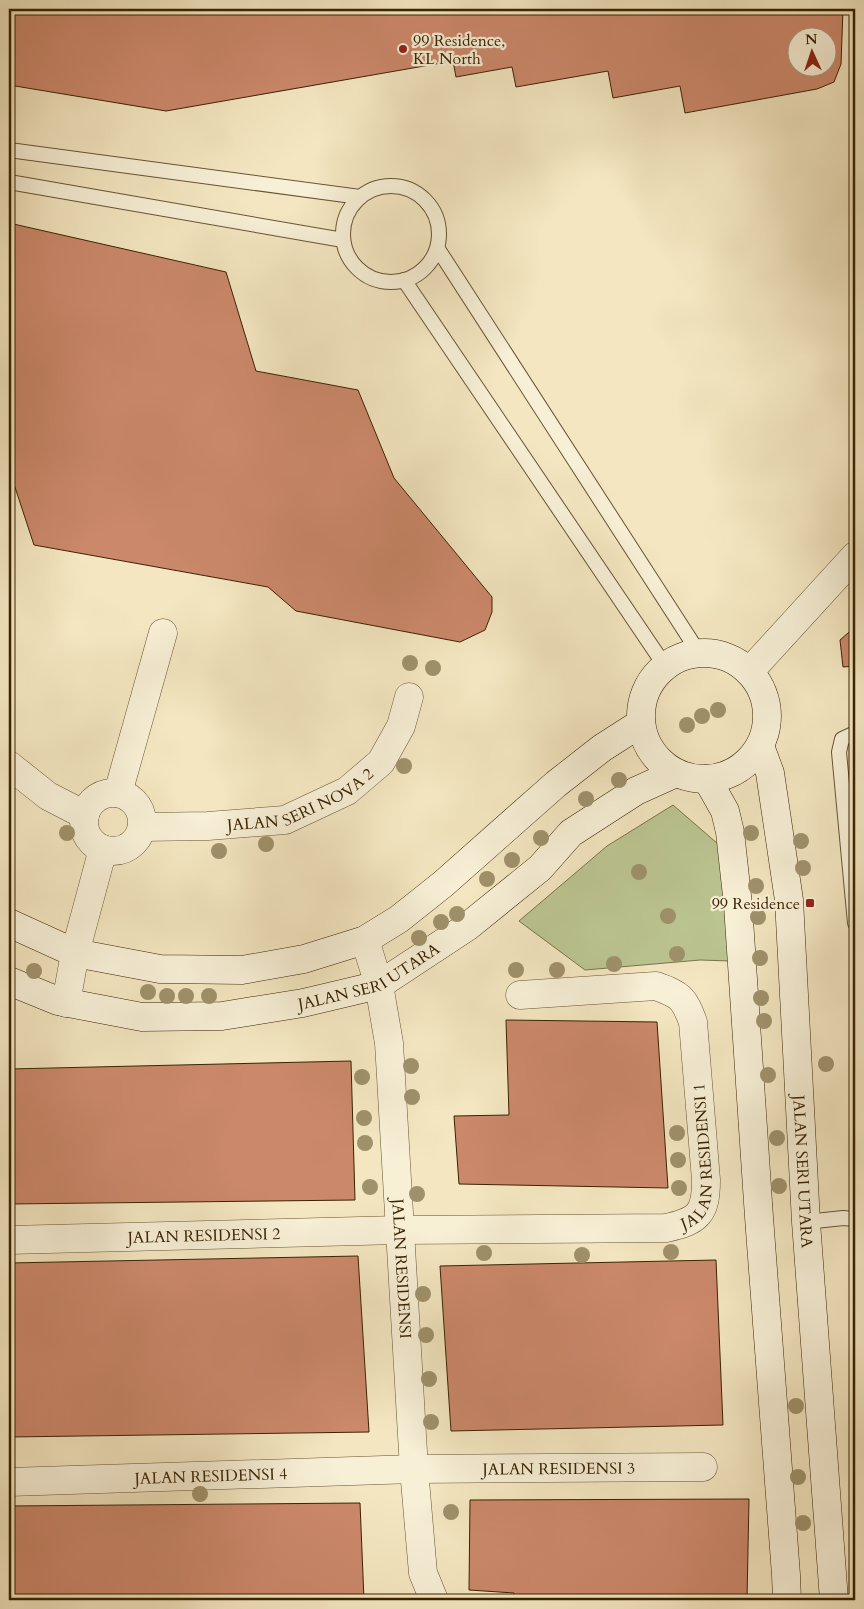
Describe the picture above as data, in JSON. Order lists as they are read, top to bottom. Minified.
{"streets":{"street":["JALAN SERI NOVA 2","JALAN SERI UTARA","JALAN RESIDENSI 1","JALAN RESIDENSI 2","JALAN RESIDENSI","JALAN RESIDENSI 3","JALAN RESIDENSI 4"]},"crossings":[["JALAN SERI UTARA","JALAN RESIDENSI"],["JALAN RESIDENSI 1","JALAN RESIDENSI 2"],["JALAN RESIDENSI 1","JALAN RESIDENSI"],["JALAN RESIDENSI 2","JALAN RESIDENSI"],["JALAN RESIDENSI","JALAN RESIDENSI 3"],["JALAN RESIDENSI","JALAN RESIDENSI 4"],["JALAN RESIDENSI 3","JALAN RESIDENSI 4"]],"places":{"other":["99 Residence, KL North"],"transit":["99 Residence"]},"north":"top"}
